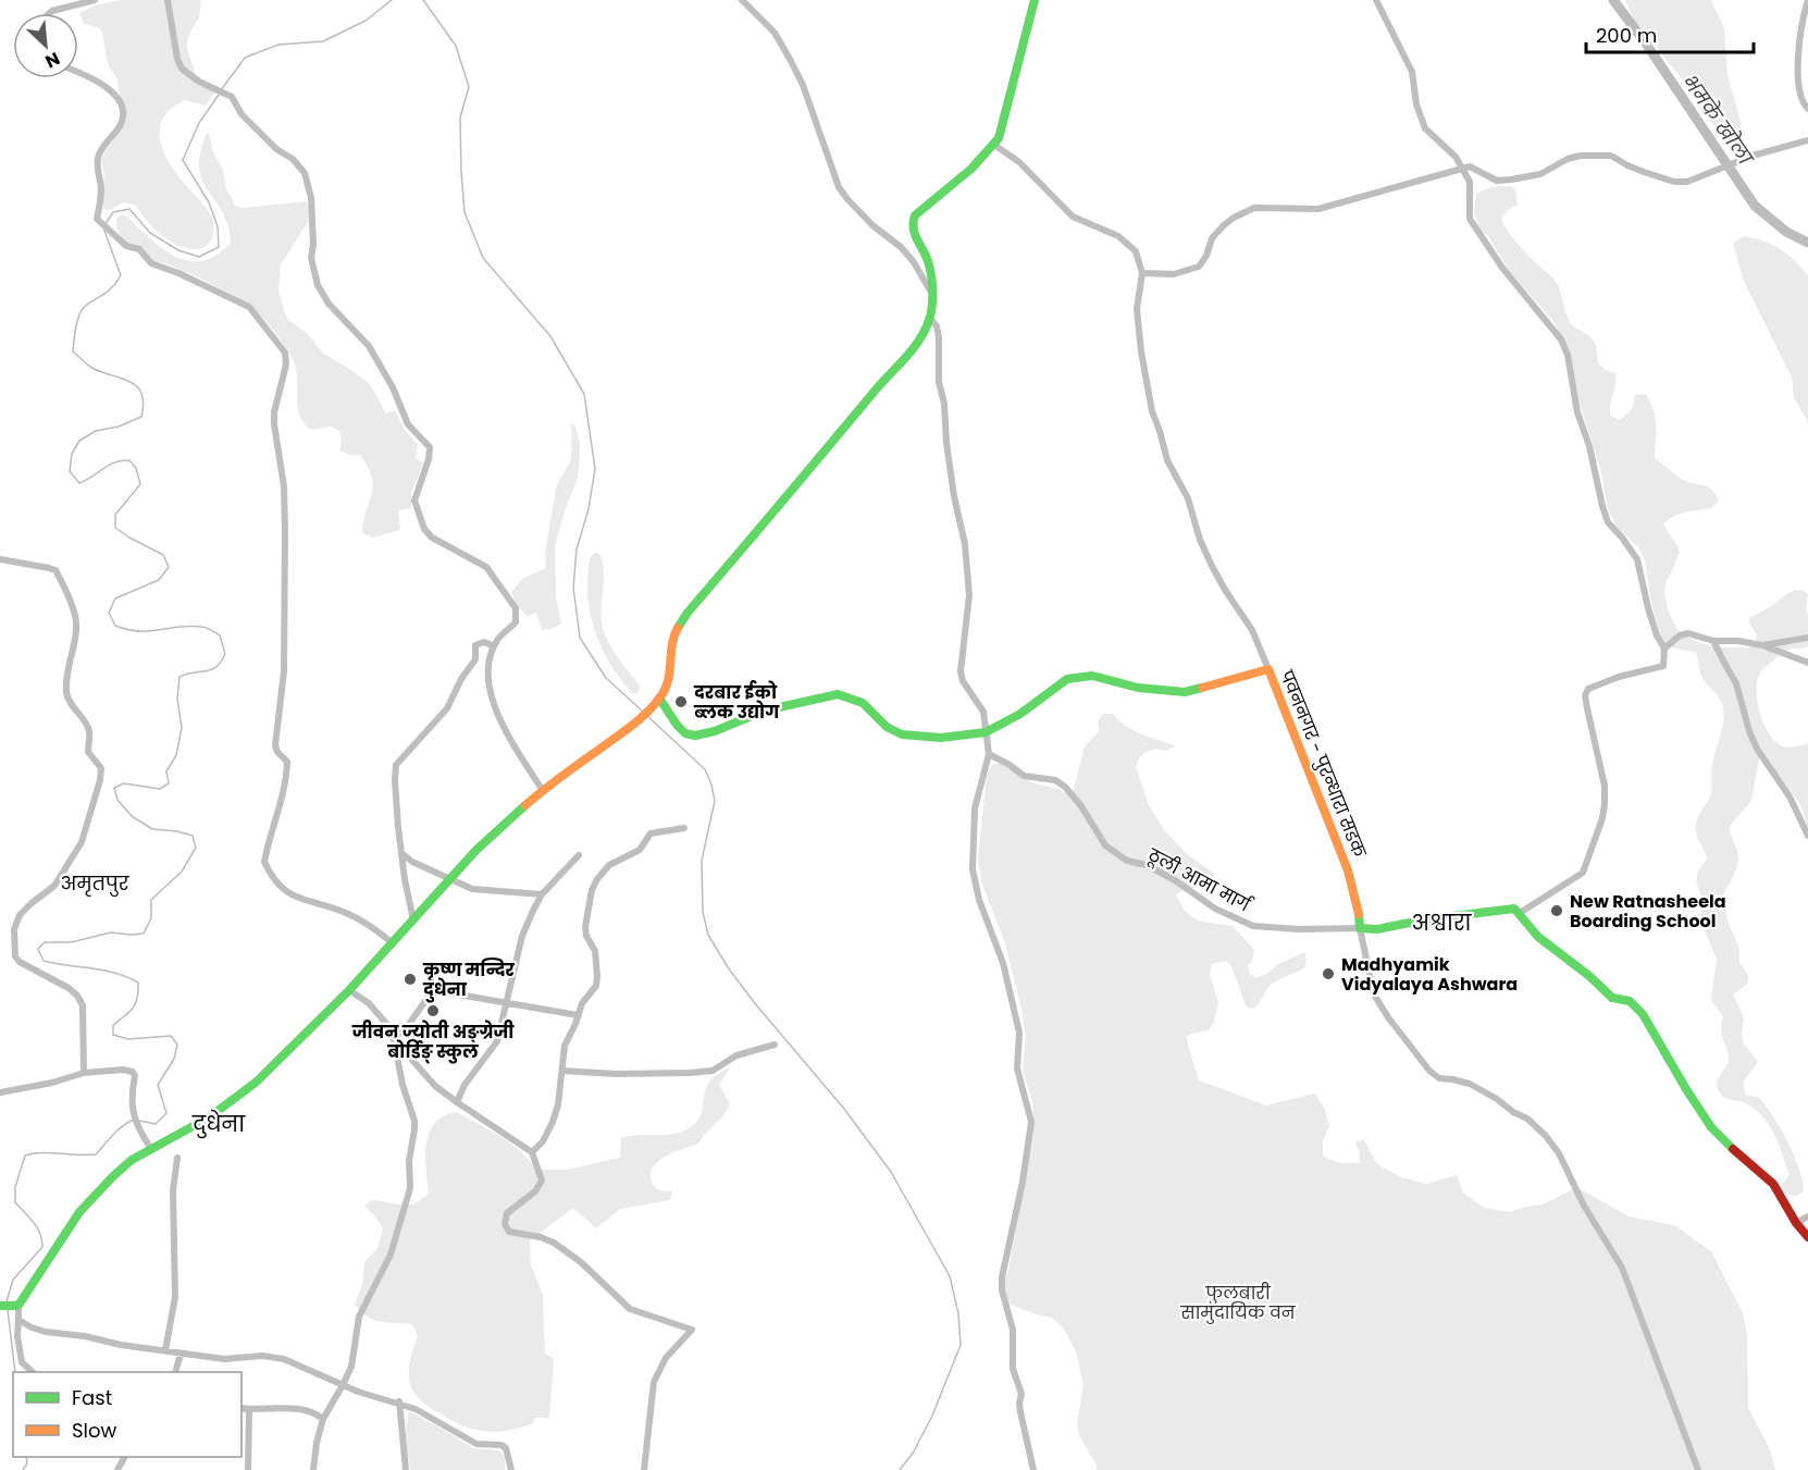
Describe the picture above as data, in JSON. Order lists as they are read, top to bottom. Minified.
{"streets":{"main road":["पवननगर - पुरन्धारा सडक"],"street":["ठूली आमा मार्ग"]},"crossings":[["पवननगर - पुरन्धारा सडक","ठूली आमा मार्ग"]],"districts":["अमृतपुर","अश्वारा","दुधेना"],"water":["भमके खोला"],"parks":["फुलबारी सामुदायिक वन"],"places":["दरबार ईको ब्लक उद्योग","New Ratnasheela Boarding School","Madhyamik Vidyalaya Ashwara","कृष्ण मन्दिर दुधेना","जीवन ज्योती अङ्ग्रेजी बोर्डिङ् स्कुल"],"legend":["Fast","Slow"],"scale_bar":"200 m","north":"bottom right"}
